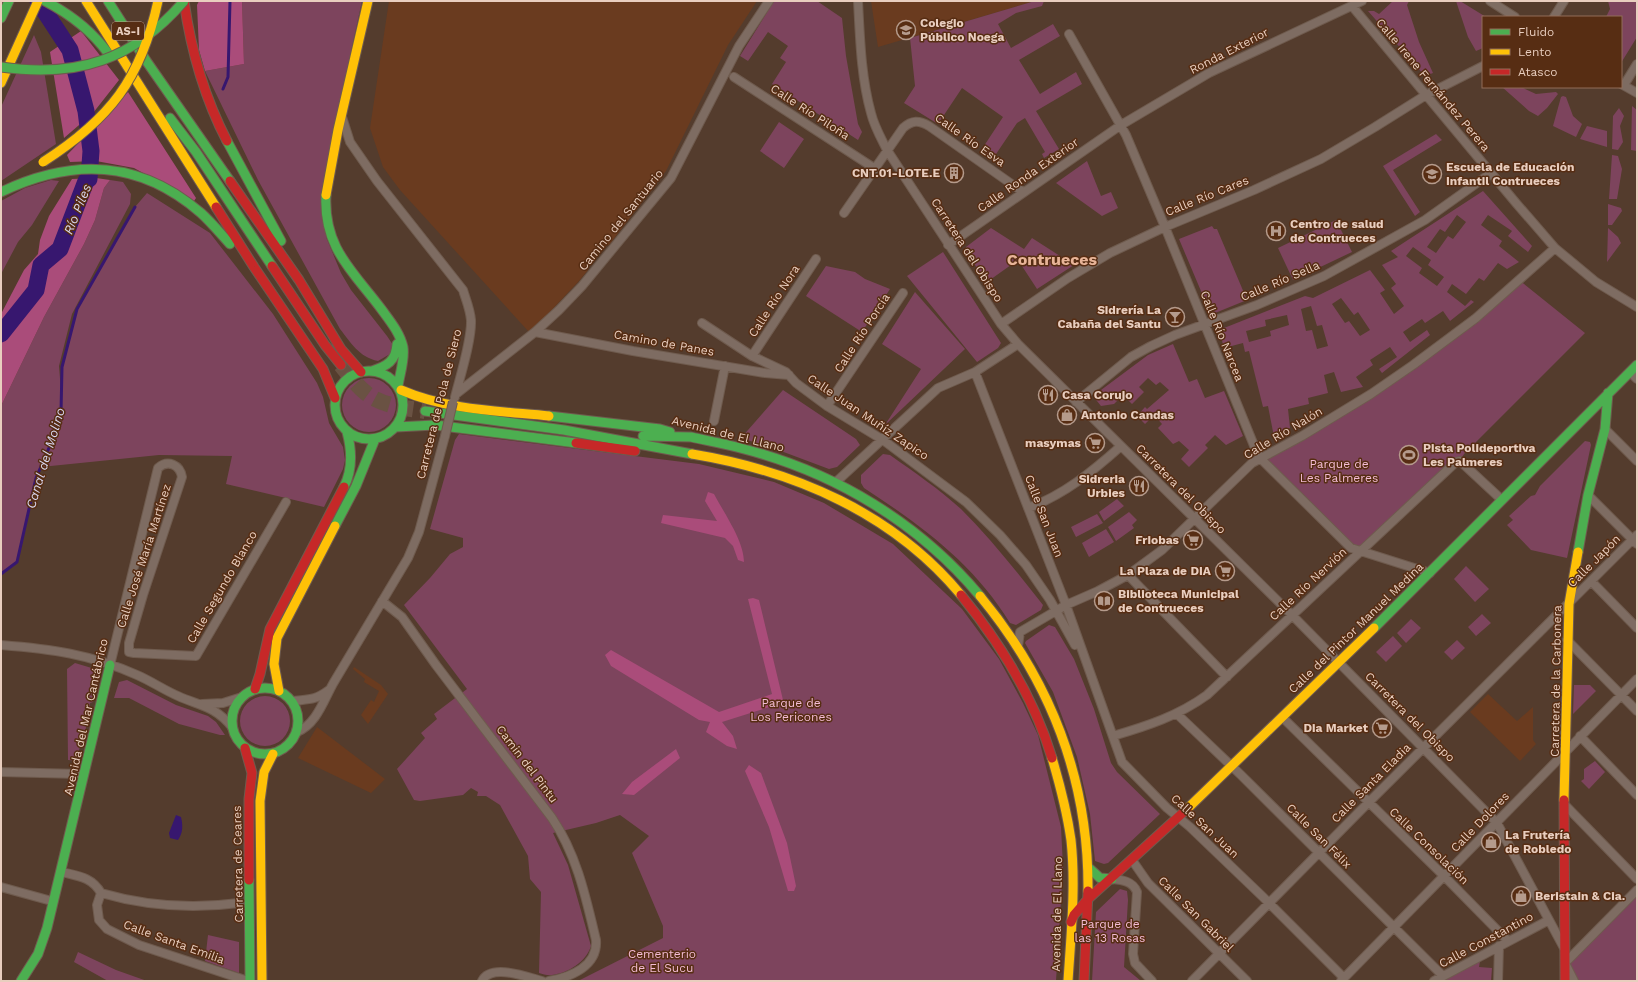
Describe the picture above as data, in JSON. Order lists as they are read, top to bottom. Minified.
{"streets":{"main road":["AS-I","Avenida de El Llano","Calle del Pintor Manuel Medina","Carretera de la Carbonera","Avenida del Mar Cantábrico","Carretera de Ceares"],"street":["Ronda Exterior","Calle Irene Fernández Perera","Calle Río Piloña","Calle Río Esva","Calle Ronda Exterior","Calle Río Cares","Camino del Santuario","Carretera del Obispo","Calle Río Sella","Calle Río Nora","Calle Río Porcía","Calle Río Narcea","Camino de Panes","Carretera de Pola de Siero","Calle Juan Muñíz Zapico","Calle Río Nalón","Calle San Juan","Calle José María Martínez","Calle Japón","Calle Río Nervión","Calle Segundo Blanco","Camin del Pintu","Calle Santa Eladia","Calle Dolores","Calle San Félix","Calle Consolación","Calle San Gabriel","Calle Constantino","Calle Santa Emilia"]},"crossings":[["Ronda Exterior","Calle Irene Fernández Perera"],["Ronda Exterior","Calle Ronda Exterior"],["Ronda Exterior","Calle Río Narcea"],["Calle Irene Fernández Perera","Calle Río Cares"],["Calle Irene Fernández Perera","Calle Río Sella"],["Calle Irene Fernández Perera","Calle Río Nalón"],["Calle Río Esva","Calle Ronda Exterior"],["Calle Río Esva","Carretera del Obispo"],["Calle Ronda Exterior","Carretera del Obispo"],["Calle Ronda Exterior","Calle Río Narcea"],["Calle Río Cares","Carretera del Obispo"],["Calle Río Cares","Calle Río Narcea"],["Camino del Santuario","Camino de Panes"],["Camino del Santuario","Carretera de Pola de Siero"],["Carretera del Obispo","Calle Río Sella"],["Carretera del Obispo","Calle Río Nalón"],["Carretera del Obispo","Calle Río Nervión"],["Carretera del Obispo","Calle del Pintor Manuel Medina"],["Carretera del Obispo","Carretera de la Carbonera"],["Carretera del Obispo","Calle Santa Eladia"],["Carretera del Obispo","Calle Dolores"],["Carretera del Obispo","Calle Constantino"],["Calle Río Sella","Calle Río Narcea"],["Calle Río Nora","Calle Juan Muñíz Zapico"],["Calle Río Porcía","Calle Juan Muñíz Zapico"],["Calle Río Narcea","Calle Río Nalón"],["Calle Río Narcea","Calle Río Nervión"],["Calle Río Narcea","Calle del Pintor Manuel Medina"],["Camino de Panes","Calle Juan Muñíz Zapico"],["Carretera de Pola de Siero","Camin del Pintu"],["Carretera de Pola de Siero","Carretera de Ceares"],["Calle Juan Muñíz Zapico","Calle Río Nalón"],["Calle Juan Muñíz Zapico","Calle San Juan"],["Calle Río Nalón","Avenida de El Llano"],["Calle Río Nalón","Calle San Juan"],["Avenida de El Llano","Calle del Pintor Manuel Medina"],["Calle San Juan","Calle Río Nervión"],["Calle San Juan","Calle del Pintor Manuel Medina"],["Calle San Juan","Calle Santa Eladia"],["Calle San Juan","Calle Dolores"],["Calle José María Martínez","Calle Segundo Blanco"],["Calle José María Martínez","Avenida del Mar Cantábrico"],["Calle Japón","Carretera de la Carbonera"],["Calle Japón","Calle Santa Eladia"],["Calle Río Nervión","Calle del Pintor Manuel Medina"],["Calle Río Nervión","Calle San Félix"],["Calle del Pintor Manuel Medina","Carretera de la Carbonera"],["Calle del Pintor Manuel Medina","Calle San Félix"],["Calle del Pintor Manuel Medina","Calle Consolación"],["Calle del Pintor Manuel Medina","Calle San Gabriel"],["Carretera de la Carbonera","Calle Santa Eladia"],["Carretera de la Carbonera","Calle Dolores"],["Calle Santa Eladia","Calle San Félix"],["Calle Santa Eladia","Calle Consolación"],["Calle Santa Eladia","Calle San Gabriel"],["Calle Dolores","Calle San Félix"],["Calle Dolores","Calle Consolación"],["Calle San Félix","Calle Constantino"],["Calle Consolación","Calle Constantino"],["Carretera de Ceares","Calle Santa Emilia"]],"districts":["Contrueces"],"water":["Río Piles","Canal del Molino"],"parks":["Parque de Les Palmeres","Parque de Los Pericones","Parque de las 13 Rosas","Cementerio de El Sucu"],"places":{"school or university":["Colegio Público Noega","Escuela de Educación Infantil Contrueces"],"building":["CNT.01-LOTE.E"],"hospital":["Centro de salud de Contrueces"],"bar":["Sidrería La Cabaña del Santu"],"restaurant":["Casa Corujo","Sidreria Urbies"],"shop":["Antonio Candas","La Frutería de Robledo","Beristain & Cia."],"supermarket":["masymas","Friobas","La Plaza de DIA","Dia Market"],"sports":["Pista Polideportiva Les Palmeres"],"library":["Biblioteca Municipal de Contrueces"]},"legend":["Fluido","Lento","Atasco"]}
